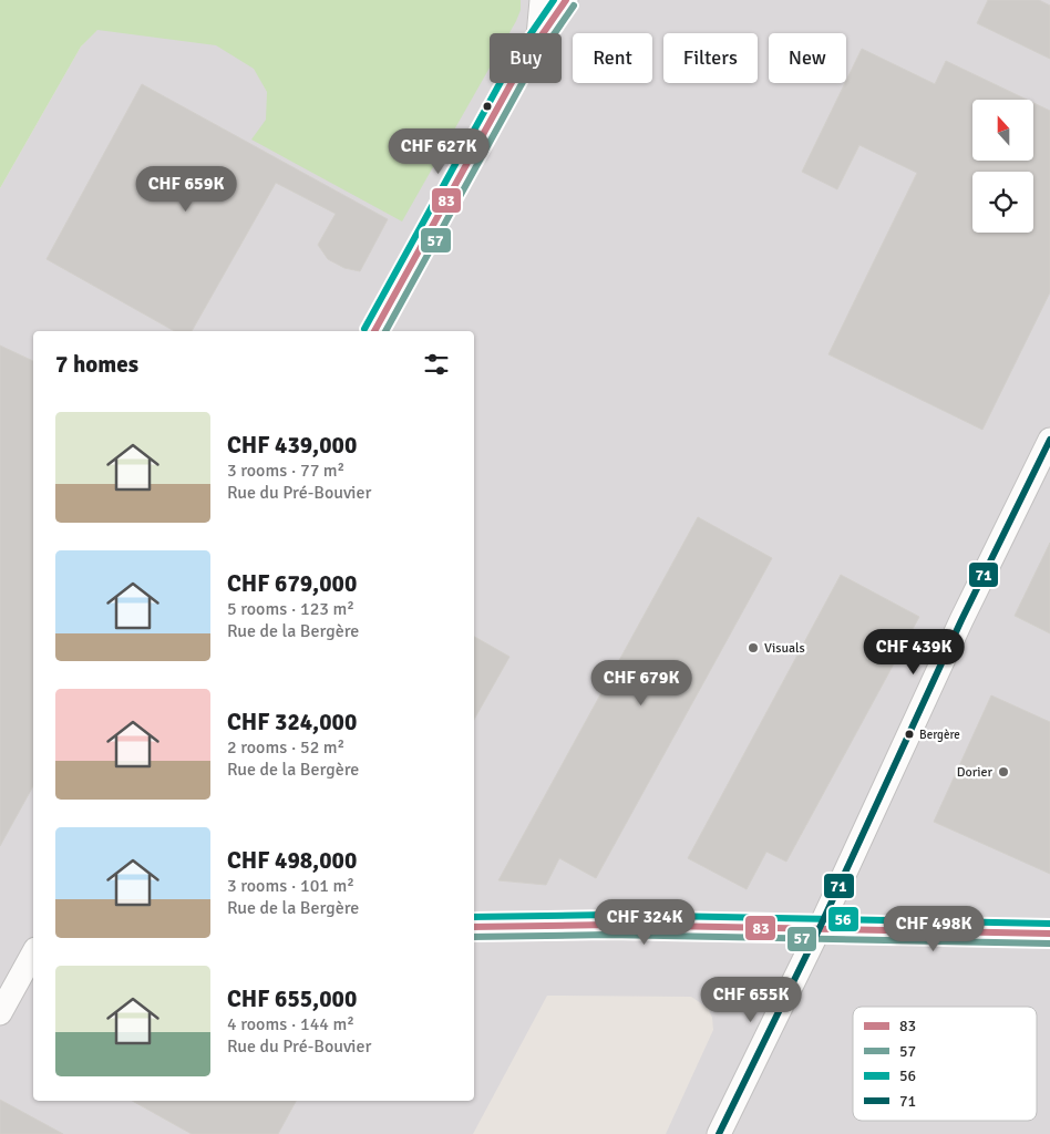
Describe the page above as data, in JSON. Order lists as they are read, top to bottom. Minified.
{"places":["Visuals","Bergère","Dorier"],"lines":["transit line 83","transit line 56","transit line 57","transit line 71"],"legend":["83","57","56","71"],"north":"top","page":{"chip":["Buy","Rent","Filters","New"],"price":["CHF 627K","CHF 659K","CHF 439K","CHF 679K","CHF 324K","CHF 498K","CHF 655K"],"heading":"7 homes","list":[{"name":"CHF 439,000","note":"3 rooms · 77 m² · Rue du Pré-Bouvier"},{"name":"CHF 679,000","note":"5 rooms · 123 m² · Rue de la Bergère"},{"name":"CHF 324,000","note":"2 rooms · 52 m² · Rue de la Bergère"},{"name":"CHF 498,000","note":"3 rooms · 101 m² · Rue de la Bergère"},{"name":"CHF 655,000","note":"4 rooms · 144 m² · Rue du Pré-Bouvier"}]}}
